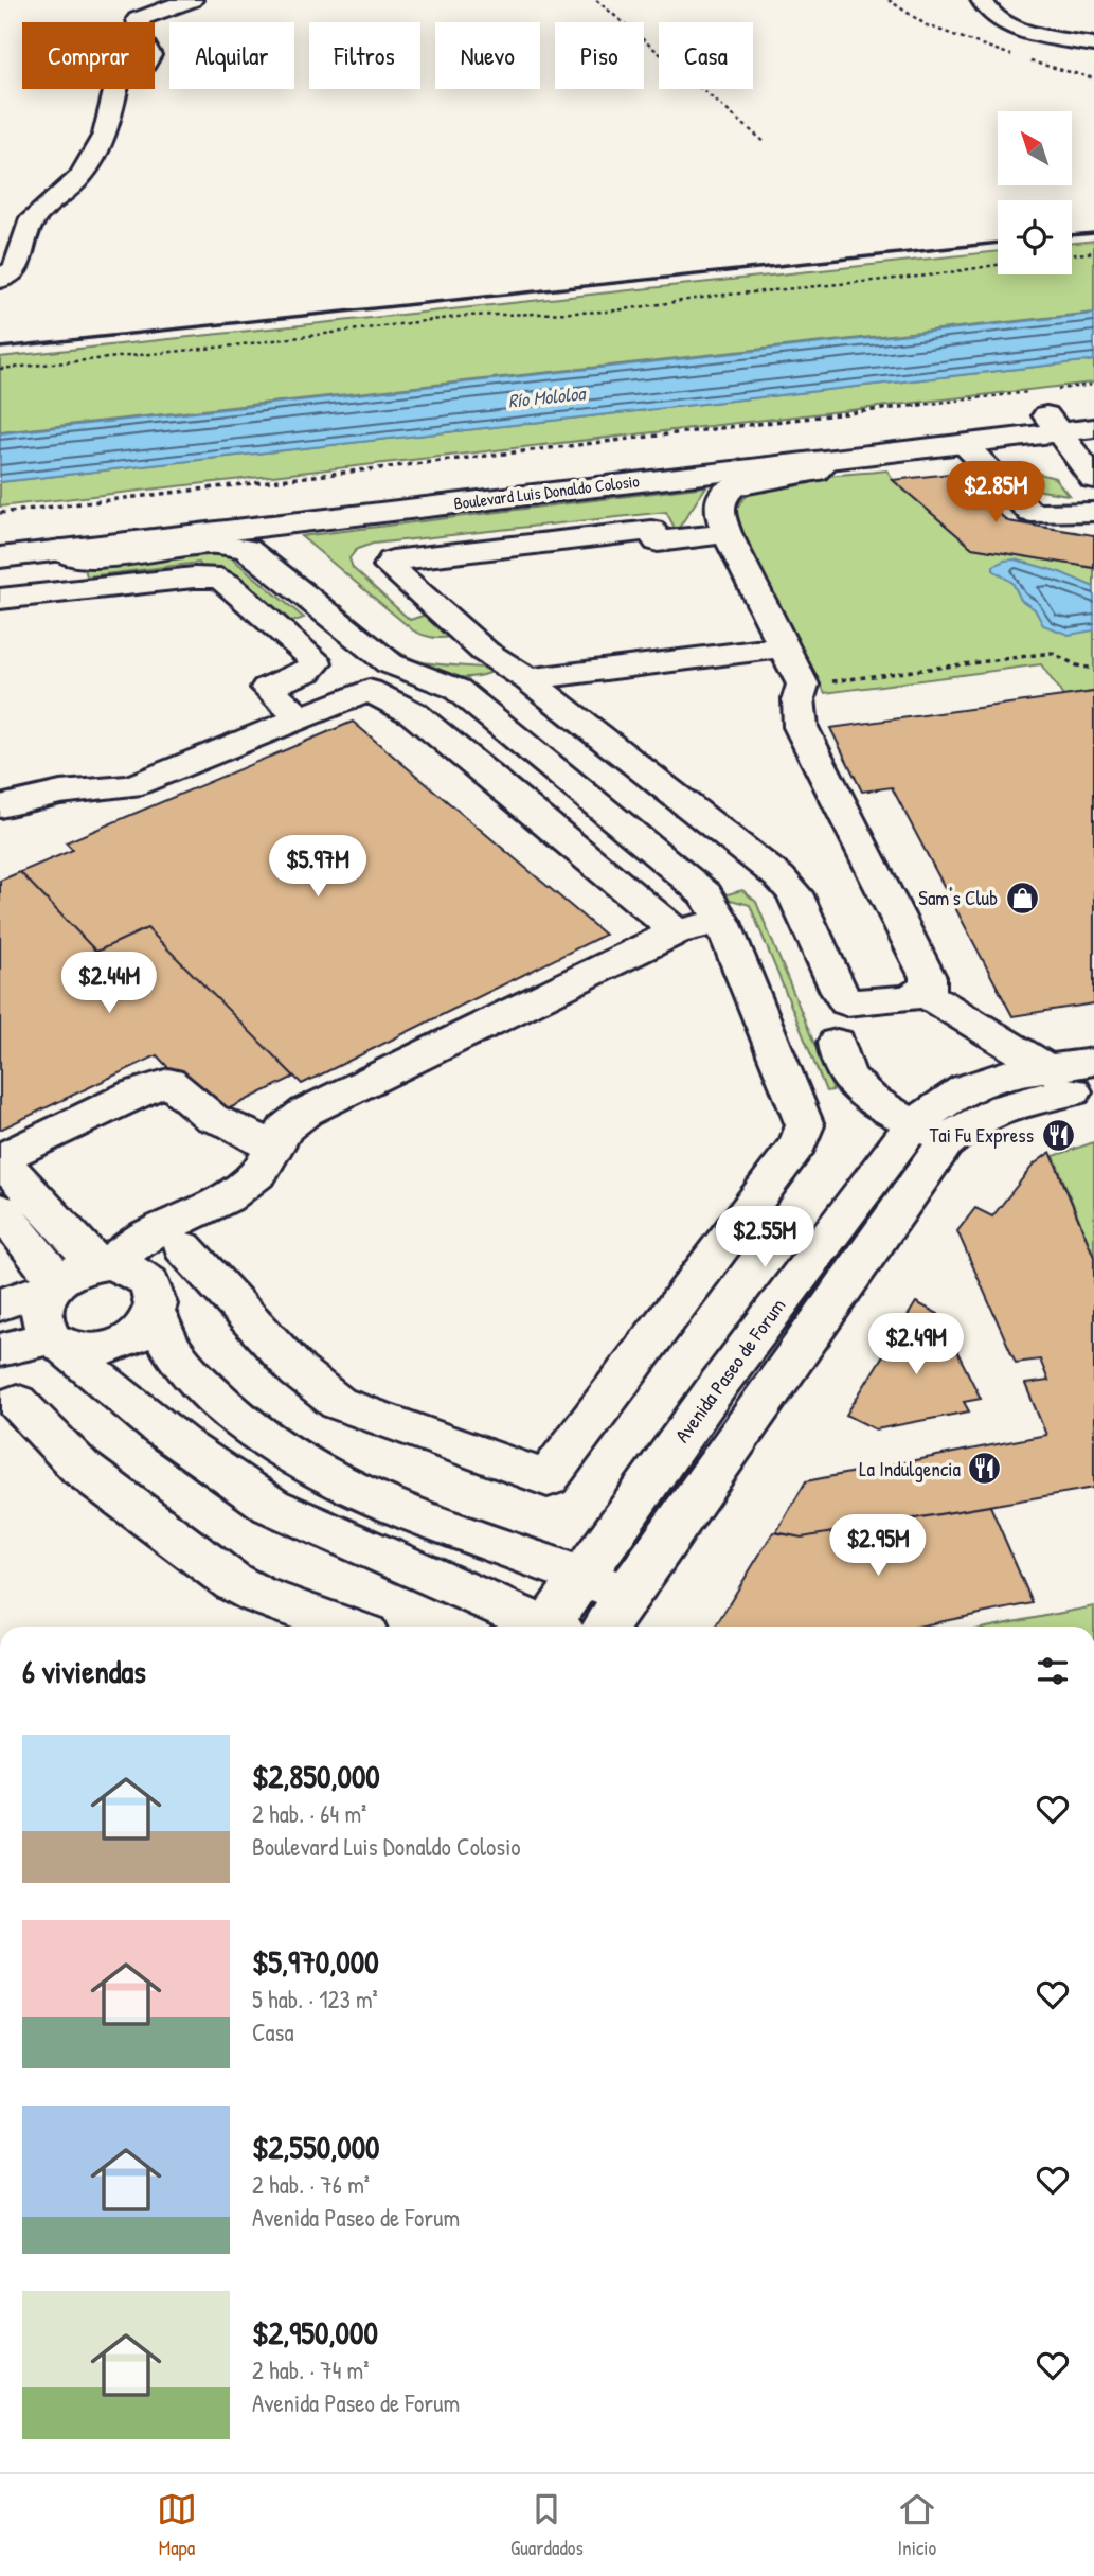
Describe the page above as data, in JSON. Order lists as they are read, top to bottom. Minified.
{"streets":{"main road":["Boulevard Luis Donaldo Colosio","Avenida Paseo de Forum"]},"water":["Río Mololoa"],"places":{"shop":["Sam's Club"],"restaurant":["Tai Fu Express","La Indulgencia"]},"north":"top left","page":{"chip":["Comprar","Alquilar","Filtros","Nuevo","Piso","Casa"],"price":["$2.85M","$5.97M","$2.44M","$2.55M","$2.49M","$2.95M"],"heading":"6 viviendas","list":[{"name":"$2,850,000","note":"2 hab. · 64 m² · Boulevard Luis Donaldo Colosio"},{"name":"$5,970,000","note":"5 hab. · 123 m² · Casa"},{"name":"$2,550,000","note":"2 hab. · 76 m² · Avenida Paseo de Forum"},{"name":"$2,950,000","note":"2 hab. · 74 m² · Avenida Paseo de Forum"}],"tabs":["Mapa","Guardados","Inicio"]}}
